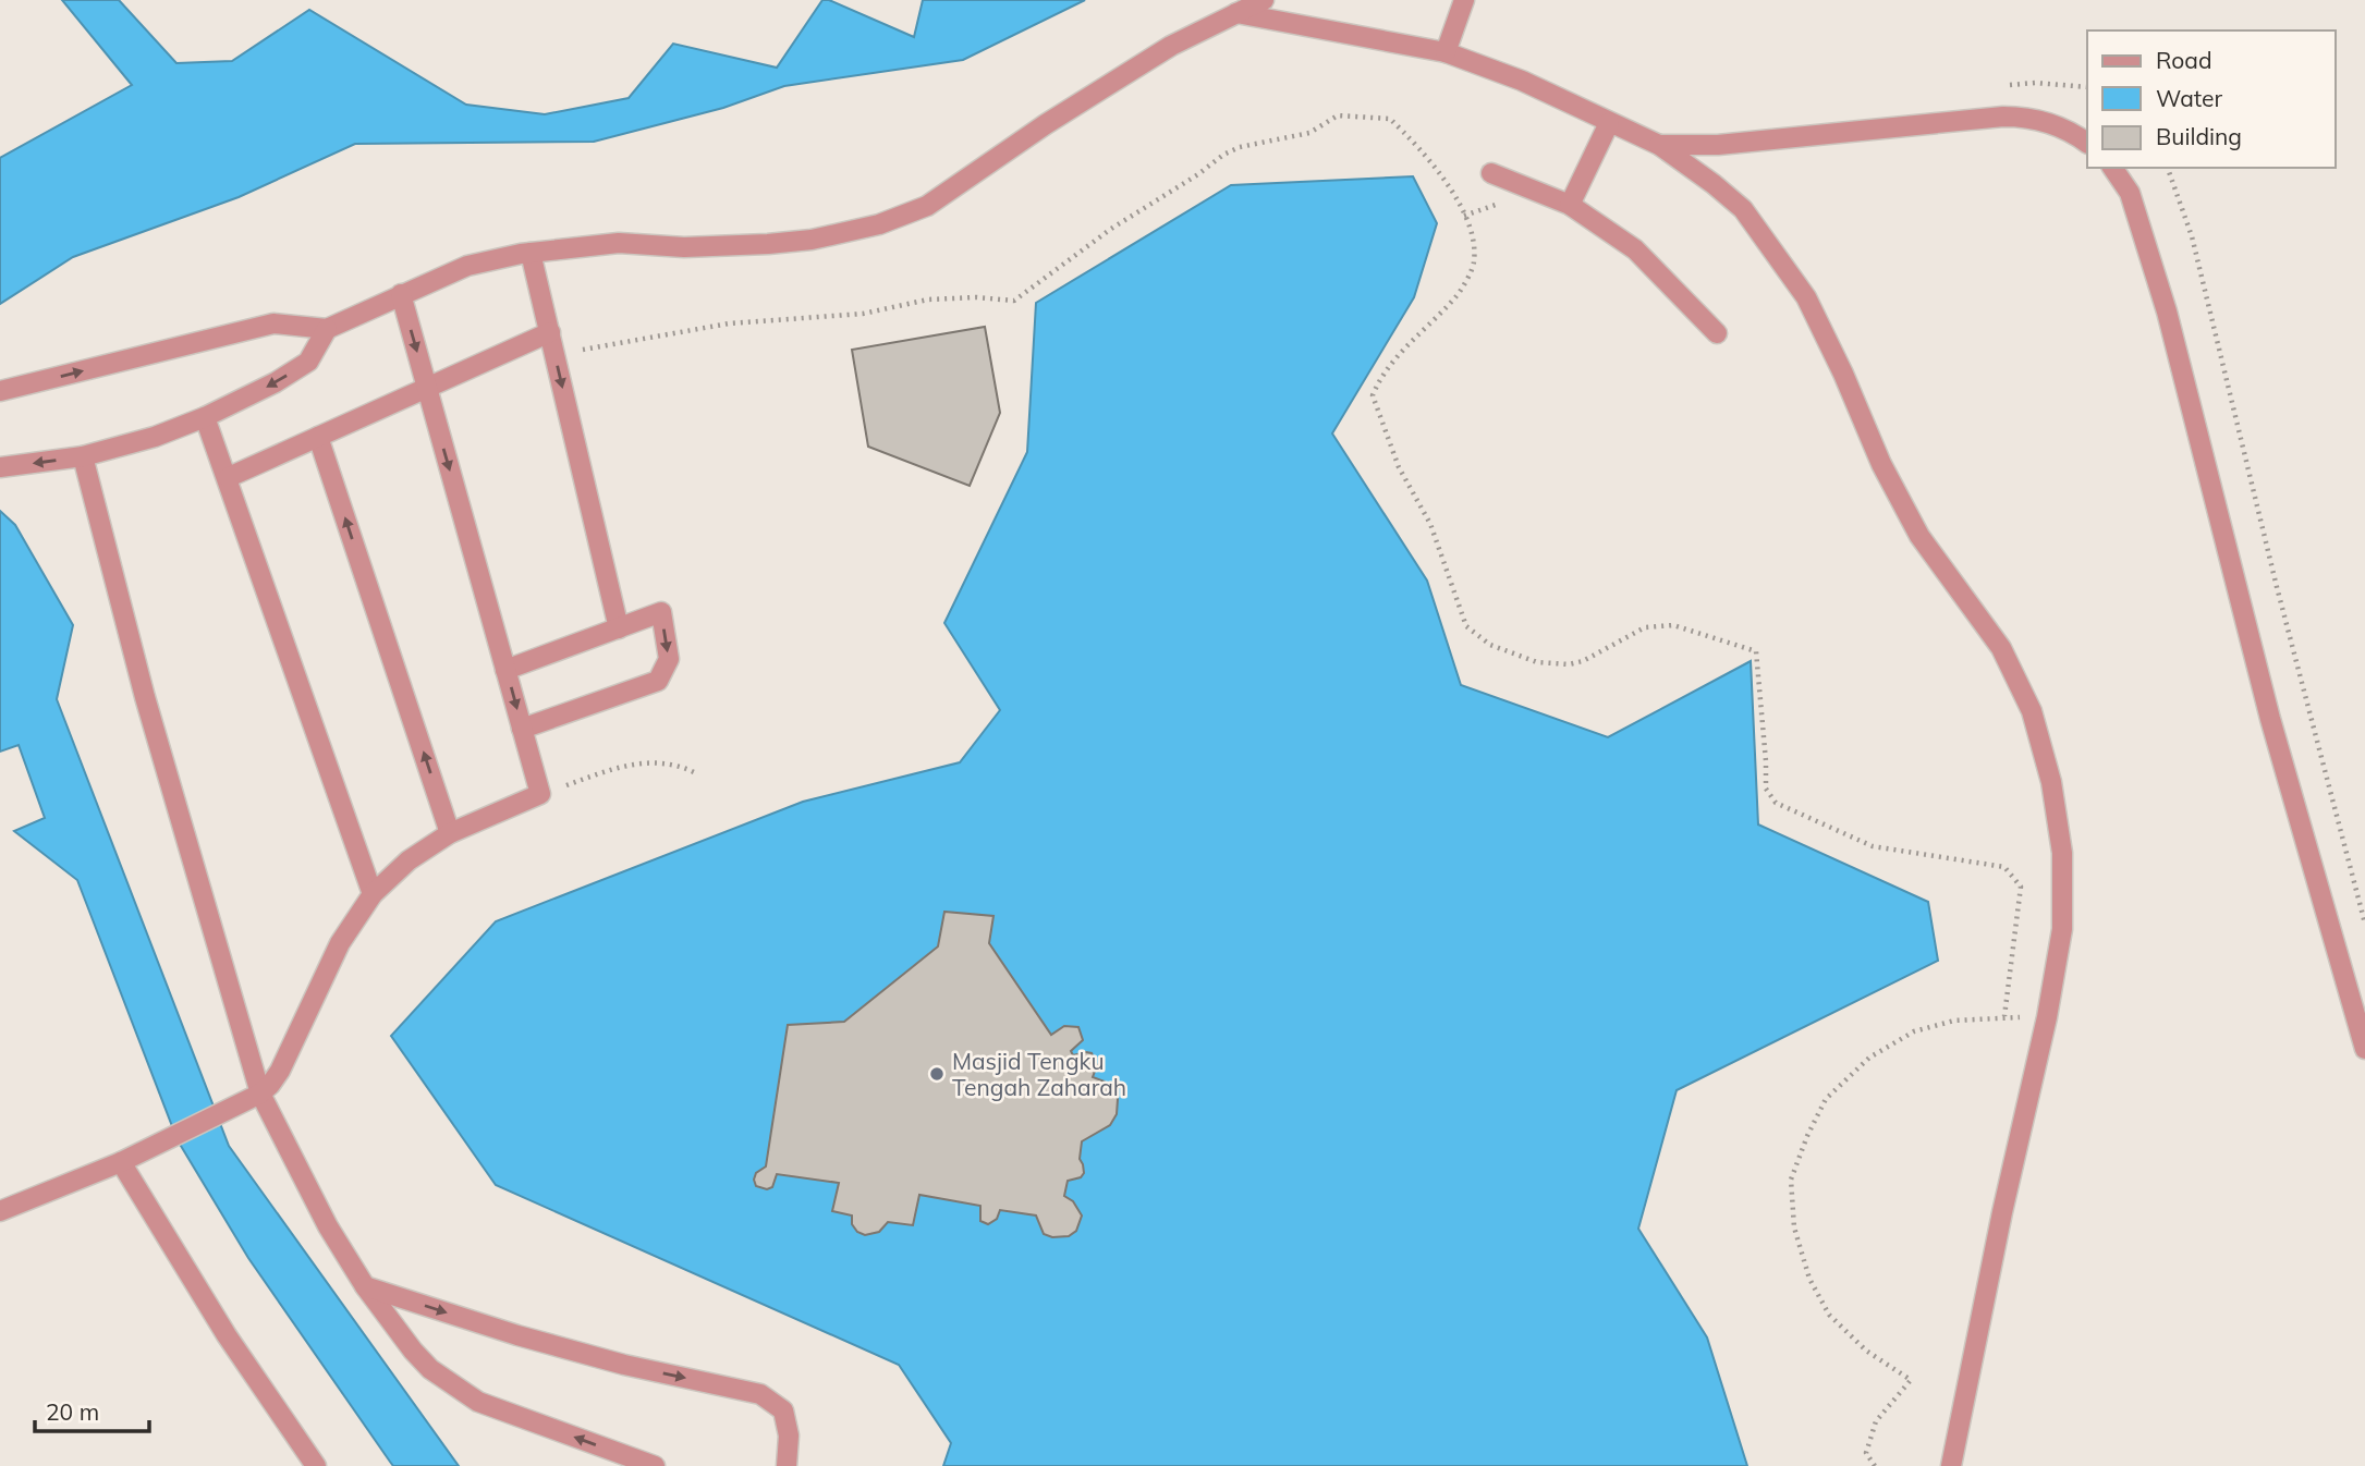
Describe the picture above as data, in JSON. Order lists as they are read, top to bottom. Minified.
{"places":["Masjid Tengku Tengah Zaharah"],"legend":["Road","Water","Building"],"scale_bar":"20 m"}
